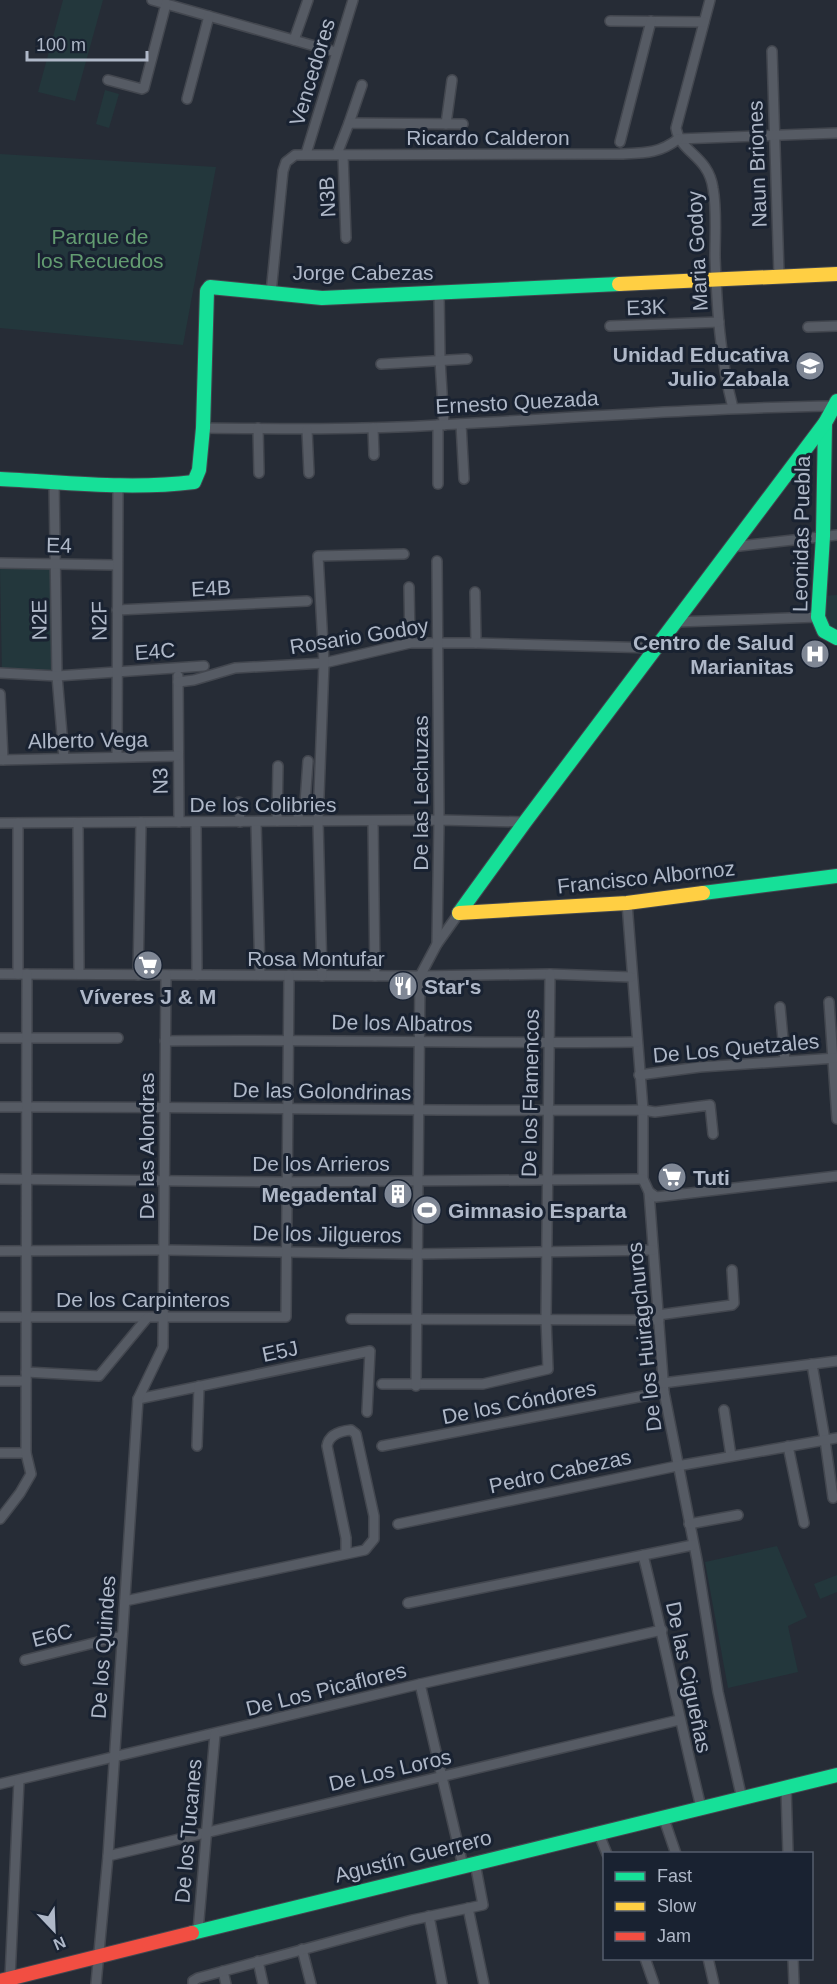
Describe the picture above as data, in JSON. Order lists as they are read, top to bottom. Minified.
{"streets":{"street":["Vencedores","Ricardo Calderon","Naun Briones","N3B","Maria Godoy","Jorge Cabezas","E3K","Ernesto Quezada","Leonidas Puebla","E4","E4B","N2E","N2F","Rosario Godoy","E4C","Alberto Vega","N3","De las Lechuzas","De los Colibries","Francisco Albornoz","Rosa Montufar","De los Albatros","De Los Quetzales","De las Golondrinas","De los Flamencos","De las Alondras","De los Arrieros","De los Jilgueros","De los Carpinteros","De los Huiragchuros","E5J","De los Cóndores","Pedro Cabezas","E6C","De los Quindes","De las Cigueñas","De Los Picaflores","De Los Loros","De los Tucanes","Agustín Guerrero"]},"crossings":[["Vencedores","Ricardo Calderon"],["Vencedores","Jorge Cabezas"],["Ricardo Calderon","N3B"],["Ricardo Calderon","Maria Godoy"],["Naun Briones","Jorge Cabezas"],["Maria Godoy","Jorge Cabezas"],["Maria Godoy","E3K"],["Maria Godoy","Ernesto Quezada"],["Jorge Cabezas","Ernesto Quezada"],["Jorge Cabezas","N2E"],["Jorge Cabezas","N2F"],["E4","N2E"],["E4","N2F"],["E4B","N2F"],["N2E","E4C"],["N2E","Alberto Vega"],["N2F","E4C"],["N2F","Alberto Vega"],["Rosario Godoy","N3"],["Rosario Godoy","De las Lechuzas"],["E4C","N3"],["Alberto Vega","N3"],["N3","De los Colibries"],["De las Lechuzas","De los Colibries"],["Francisco Albornoz","De los Huiragchuros"],["Rosa Montufar","De los Flamencos"],["Rosa Montufar","De las Alondras"],["Rosa Montufar","De los Huiragchuros"],["De los Albatros","De los Flamencos"],["De los Albatros","De las Alondras"],["De los Albatros","De los Huiragchuros"],["De Los Quetzales","De los Huiragchuros"],["De las Golondrinas","De los Flamencos"],["De las Golondrinas","De las Alondras"],["De las Golondrinas","De los Huiragchuros"],["De los Flamencos","De los Arrieros"],["De los Flamencos","De los Jilgueros"],["De las Alondras","De los Arrieros"],["De las Alondras","De los Jilgueros"],["De las Alondras","De los Carpinteros"],["De las Alondras","De los Quindes"],["De los Arrieros","De los Huiragchuros"],["De los Jilgueros","De los Carpinteros"],["De los Jilgueros","De los Huiragchuros"],["De los Carpinteros","De los Quindes"],["De los Huiragchuros","De los Cóndores"],["De los Huiragchuros","Pedro Cabezas"],["De los Huiragchuros","Agustín Guerrero"],["E5J","De los Quindes"],["E6C","De los Quindes"],["De los Quindes","De Los Picaflores"],["De los Quindes","De Los Loros"],["De los Quindes","Agustín Guerrero"],["De las Cigueñas","De Los Picaflores"],["De las Cigueñas","De Los Loros"],["De las Cigueñas","Agustín Guerrero"],["De Los Picaflores","De los Tucanes"],["De Los Loros","De los Tucanes"],["De los Tucanes","Agustín Guerrero"]],"parks":["Parque de los Recuedos"],"places":{"school or university":["Unidad Educativa Julio Zabala"],"hospital":["Centro de Salud Marianitas"],"supermarket":["Víveres J & M","Tuti"],"restaurant":["Star's"],"building":["Megadental"],"sports":["Gimnasio Esparta"]},"legend":["Fast","Slow","Jam"],"scale_bar":"100 m","north":"bottom right"}
